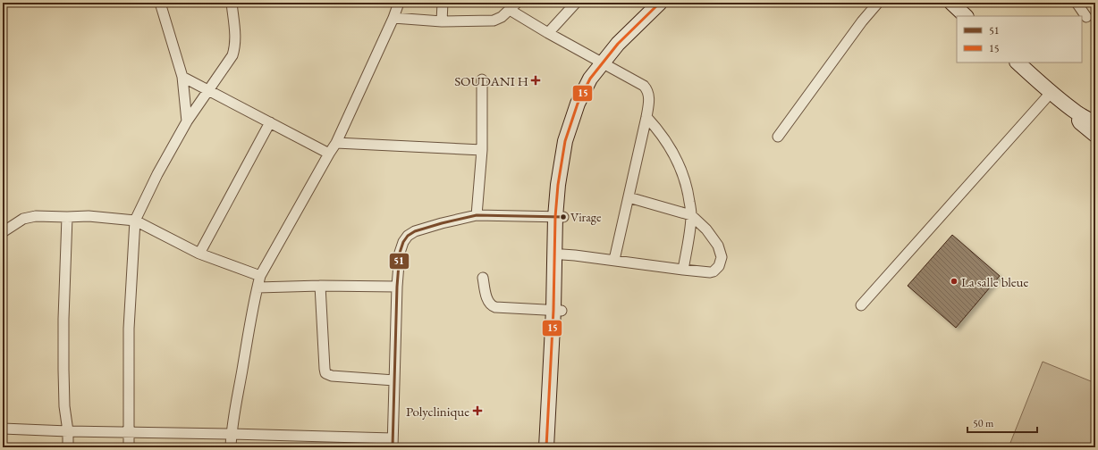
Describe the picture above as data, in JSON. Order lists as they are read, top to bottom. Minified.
{"places":{"health":["SOUDANI H","Polyclinique"],"other":["Virage","La salle bleue"]},"lines":["transit line 15","transit line 51"],"legend":["51","15"],"scale_bar":"50 m"}
